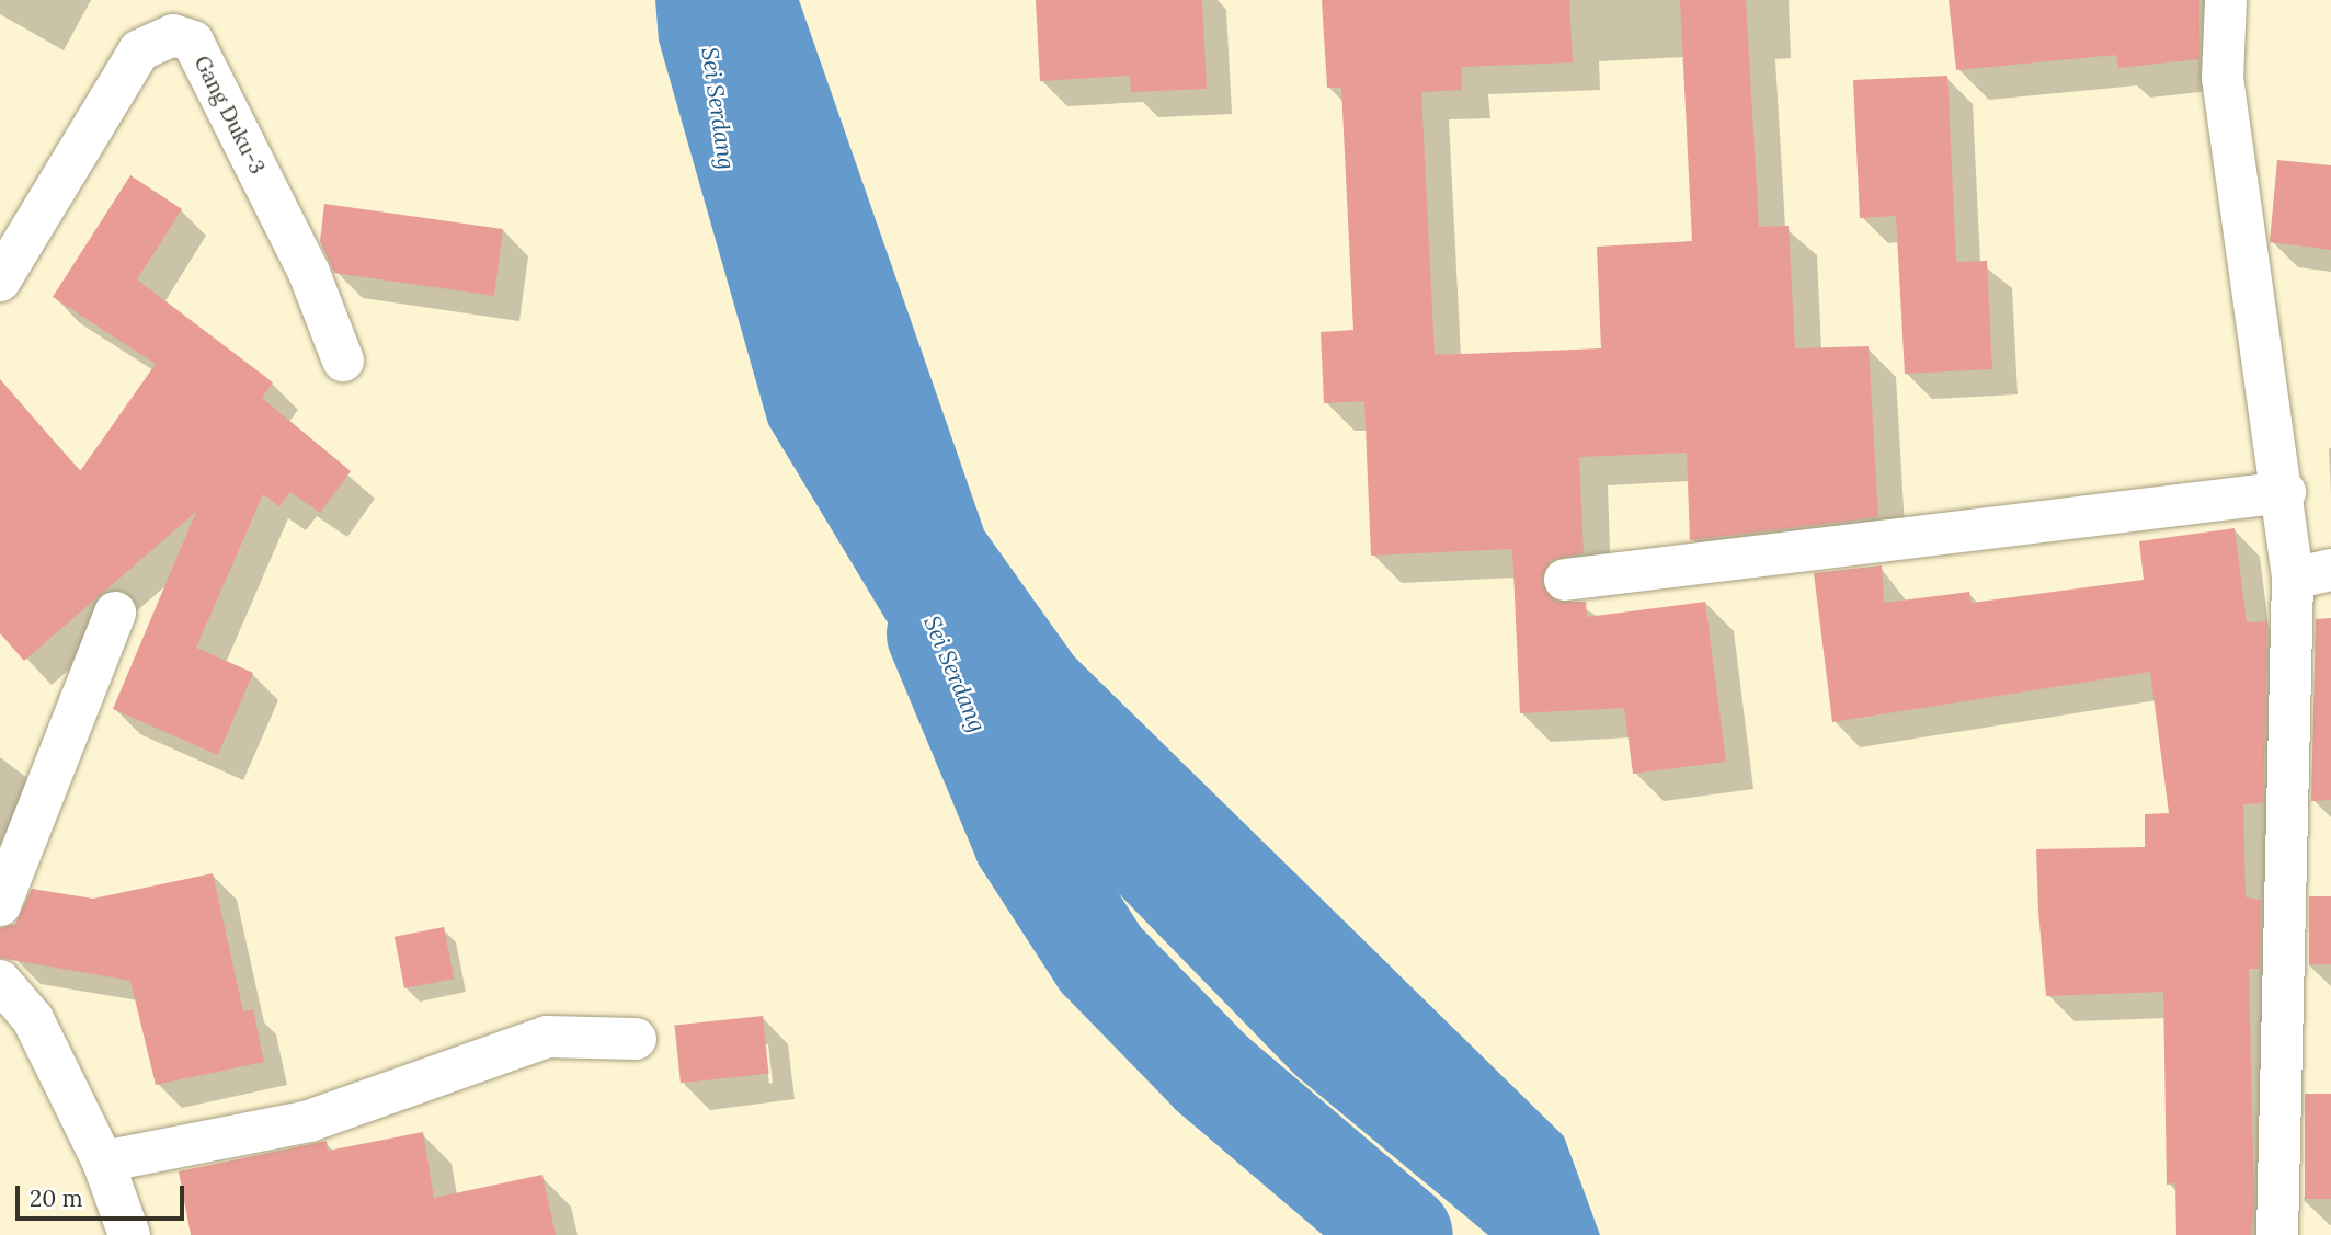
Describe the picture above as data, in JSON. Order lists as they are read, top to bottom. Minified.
{"streets":{"street":["Gang Duku-3"]},"water":["Sei Serdang"],"scale_bar":"20 m"}
